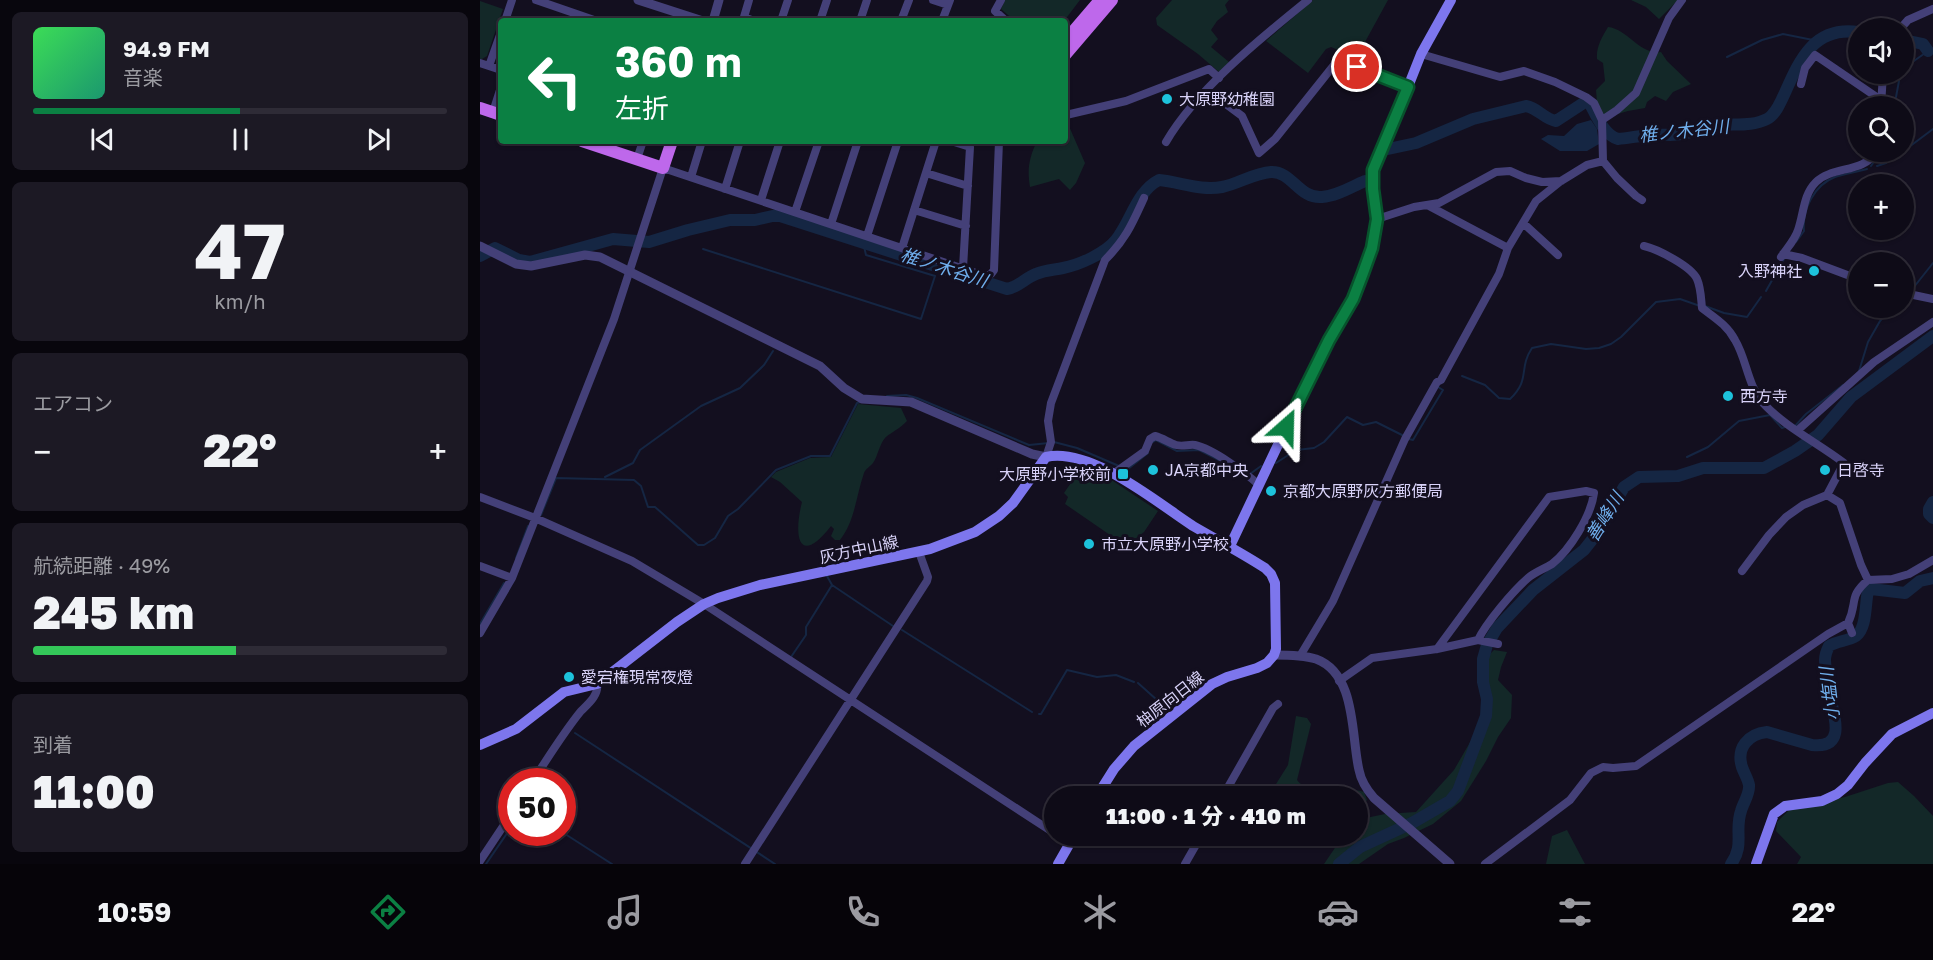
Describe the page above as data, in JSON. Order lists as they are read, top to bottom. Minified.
{"streets":{"main road":["灰方中山線","柚原向日線"]},"water":["椎ノ木谷川","善峰川","小塩川"],"places":{"other":["大原野幼稚園","入野神社","西方寺","JA京都中央","日啓寺","京都大原野灰方郵便局","市立大原野小学校","愛宕権現常夜燈"],"transit":["大原野小学校前"]},"page":{"map_buttons":["+","−"],"turn":["360 m","左折"],"song":["94.9 FM","音楽"],"tile":[["47","km/h"],"エアコン",["航続距離 · 49%","245 km"],["到着","11:00"]],"heat":["−","22°","+"],"limit":"50","trip":"11:00 · 1 分 · 410 m","tabs":["10:59","22°"]}}
